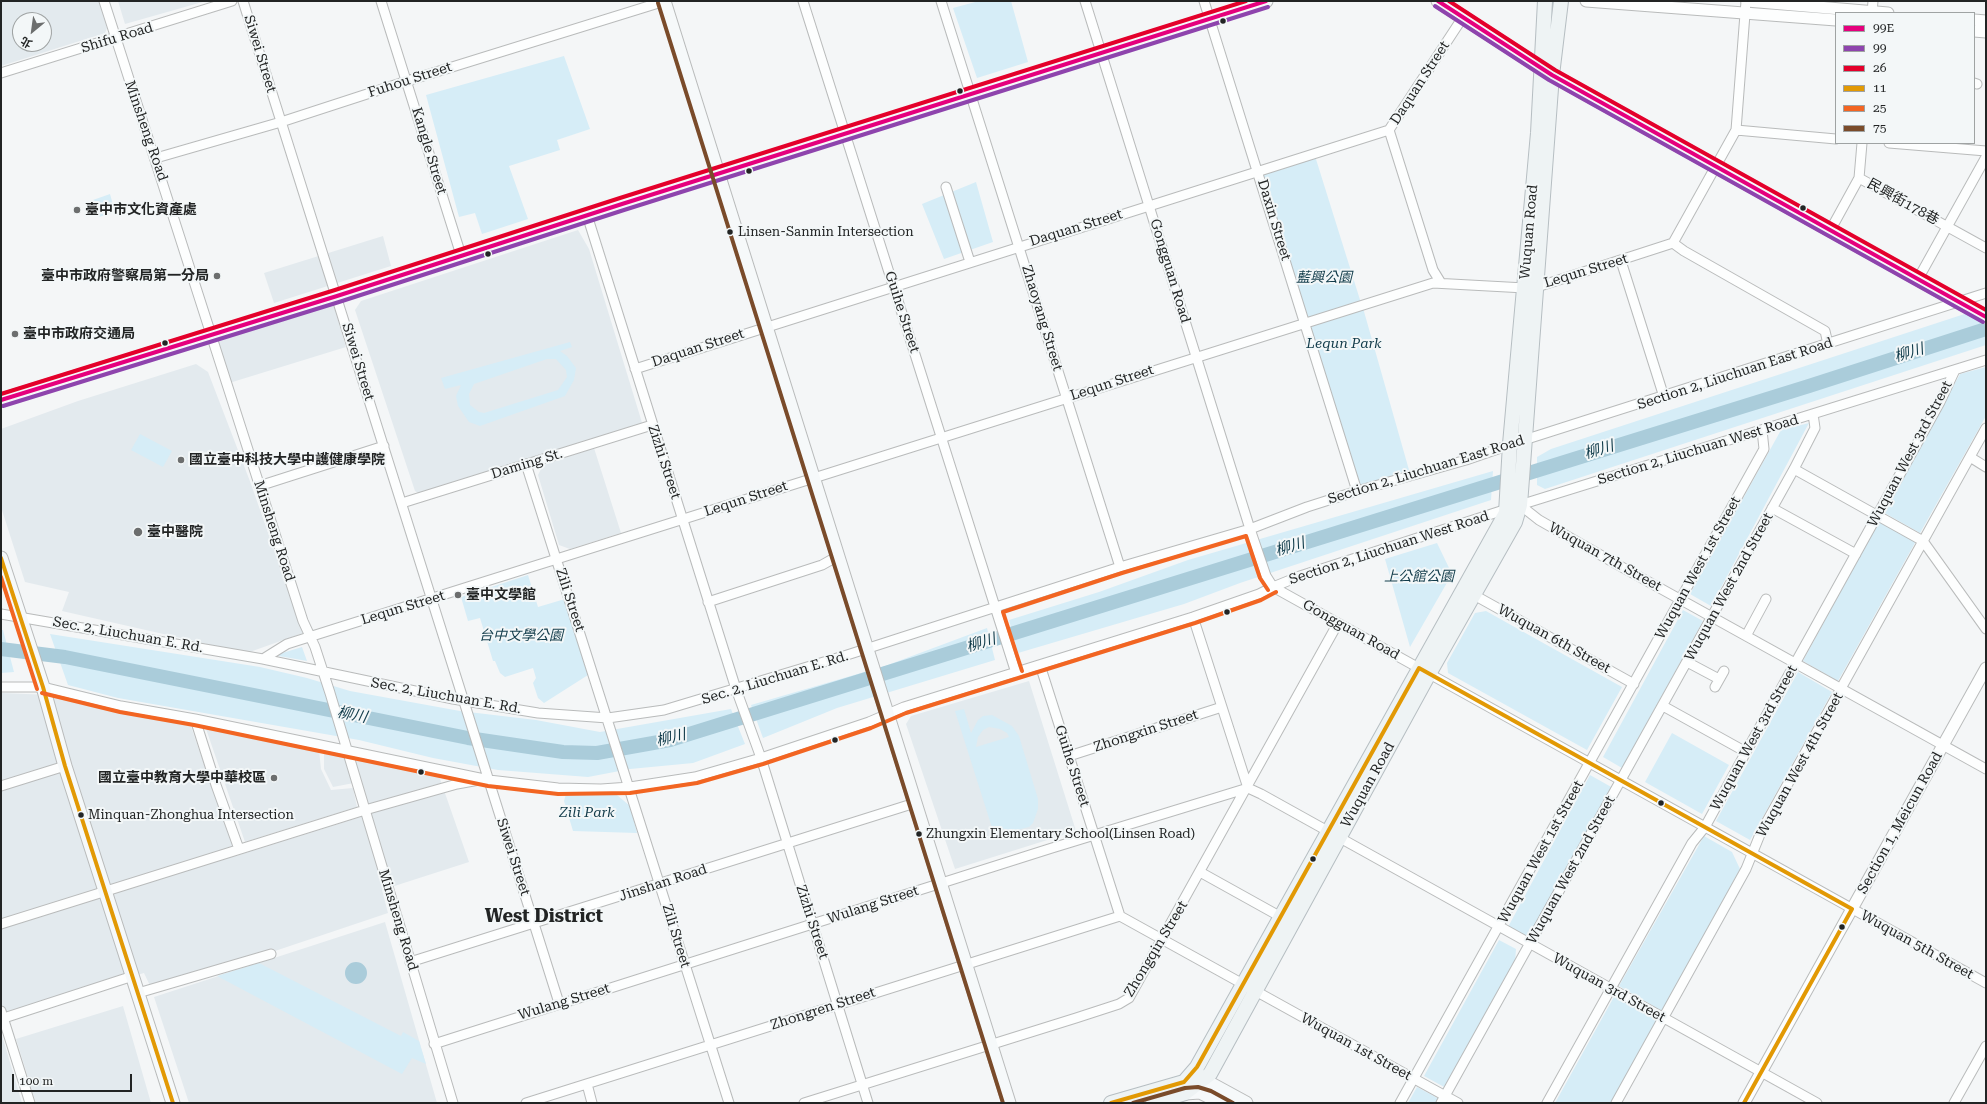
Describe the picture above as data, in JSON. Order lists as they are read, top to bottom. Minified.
{"streets":{"main road":["Wuquan Road"],"street":["Shifu Road","Siwei Street","Fuhou Street","Daquan Street","Minsheng Road","Kangle Street","民興街178巷","Daxin Street","Gongguan Road","Lequn Street","Guihe Street","Zhaoyang Street","Section 2, Liuchuan East Road","Section 2, Liuchuan West Road","Wuquan West 3rd Street","Zizhi Street","Daming St.","Wuquan 7th Street","Wuquan West 1st Street","Wuquan West 2nd Street","Zili Street","Sec. 2, Liuchuan E. Rd.","Wuquan 6th Street","Zhongxin Street","Wuquan West 4th Street","Section 1, Meicun Road","Jinshan Road","Wulang Street","Wuquan 5th Street","Zhongqin Street","Wuquan 3rd Street","Zhongren Street","Wuquan 1st Street"]},"crossings":[["Shifu Road","Minsheng Road"],["Siwei Street","Fuhou Street"],["Siwei Street","Lequn Street"],["Siwei Street","Section 2, Liuchuan West Road"],["Siwei Street","Daming St."],["Siwei Street","Sec. 2, Liuchuan E. Rd."],["Siwei Street","Jinshan Road"],["Siwei Street","Wulang Street"],["Fuhou Street","Minsheng Road"],["Fuhou Street","Kangle Street"],["Daquan Street","Daxin Street"],["Daquan Street","Gongguan Road"],["Daquan Street","Guihe Street"],["Daquan Street","Zhaoyang Street"],["Daquan Street","Zizhi Street"],["Minsheng Road","Lequn Street"],["Minsheng Road","Section 2, Liuchuan West Road"],["Minsheng Road","Sec. 2, Liuchuan E. Rd."],["Minsheng Road","Jinshan Road"],["Minsheng Road","Wulang Street"],["Daxin Street","Lequn Street"],["Daxin Street","Section 2, Liuchuan East Road"],["Wuquan Road","Gongguan Road"],["Wuquan Road","Lequn Street"],["Wuquan Road","Section 2, Liuchuan East Road"],["Wuquan Road","Section 2, Liuchuan West Road"],["Wuquan Road","Wuquan 7th Street"],["Wuquan Road","Wuquan 6th Street"],["Wuquan Road","Wuquan 5th Street"],["Wuquan Road","Wuquan 3rd Street"],["Wuquan Road","Wuquan 1st Street"],["Gongguan Road","Lequn Street"],["Gongguan Road","Section 2, Liuchuan East Road"],["Gongguan Road","Section 2, Liuchuan West Road"],["Gongguan Road","Wuquan 5th Street"],["Gongguan Road","Zhongqin Street"],["Lequn Street","Guihe Street"],["Lequn Street","Zhaoyang Street"],["Lequn Street","Zizhi Street"],["Lequn Street","Zili Street"],["Lequn Street","Sec. 2, Liuchuan E. Rd."],["Guihe Street","Section 2, Liuchuan East Road"],["Guihe Street","Section 2, Liuchuan West Road"],["Guihe Street","Zhongxin Street"],["Guihe Street","Wulang Street"],["Guihe Street","Zhongren Street"],["Zhaoyang Street","Section 2, Liuchuan East Road"],["Section 2, Liuchuan East Road","Sec. 2, Liuchuan E. Rd."],["Section 2, Liuchuan West Road","Wuquan West 3rd Street"],["Section 2, Liuchuan West Road","Zizhi Street"],["Section 2, Liuchuan West Road","Wuquan 7th Street"],["Section 2, Liuchuan West Road","Wuquan West 1st Street"],["Section 2, Liuchuan West Road","Wuquan West 2nd Street"],["Section 2, Liuchuan West Road","Zili Street"],["Wuquan West 3rd Street","Wuquan 7th Street"],["Wuquan West 3rd Street","Wuquan 5th Street"],["Wuquan West 3rd Street","Wuquan 3rd Street"],["Zizhi Street","Daming St."],["Zizhi Street","Sec. 2, Liuchuan E. Rd."],["Zizhi Street","Jinshan Road"],["Zizhi Street","Wulang Street"],["Zizhi Street","Zhongqin Street"],["Zizhi Street","Zhongren Street"],["Daming St.","Zili Street"],["Wuquan 7th Street","Wuquan West 1st Street"],["Wuquan 7th Street","Wuquan West 2nd Street"],["Wuquan 7th Street","Wuquan West 4th Street"],["Wuquan 7th Street","Section 1, Meicun Road"],["Wuquan West 1st Street","Wuquan 6th Street"],["Wuquan West 1st Street","Wuquan 5th Street"],["Wuquan West 1st Street","Wuquan 3rd Street"],["Wuquan West 1st Street","Wuquan 1st Street"],["Wuquan West 2nd Street","Wuquan 5th Street"],["Wuquan West 2nd Street","Wuquan 3rd Street"],["Wuquan West 2nd Street","Wuquan 1st Street"],["Zili Street","Sec. 2, Liuchuan E. Rd."],["Zili Street","Jinshan Road"],["Zili Street","Wulang Street"],["Zili Street","Zhongren Street"],["Wuquan West 4th Street","Wuquan 5th Street"],["Wuquan West 4th Street","Wuquan 3rd Street"],["Section 1, Meicun Road","Wuquan 5th Street"],["Section 1, Meicun Road","Wuquan 3rd Street"],["Wulang Street","Zhongqin Street"]],"districts":["West District"],"water":["柳川"],"parks":["藍興公園","Lequn Park","上公館公園","台中文學公園","Zili Park"],"places":["臺中市文化資產處","Linsen-Sanmin Intersection","臺中市政府警察局第一分局","臺中市政府交通局","國立臺中科技大學中護健康學院","臺中醫院","臺中文學館","國立臺中教育大學中華校區","Minquan-Zhonghua Intersection","Zhungxin Elementary School(Linsen Road)"],"lines":["transit line 99E","transit line 26","transit line 75","transit line 99","transit line 25","transit line 11"],"legend":["99E","99","26","11","25","75"],"scale_bar":"100 m","north":"bottom left"}
